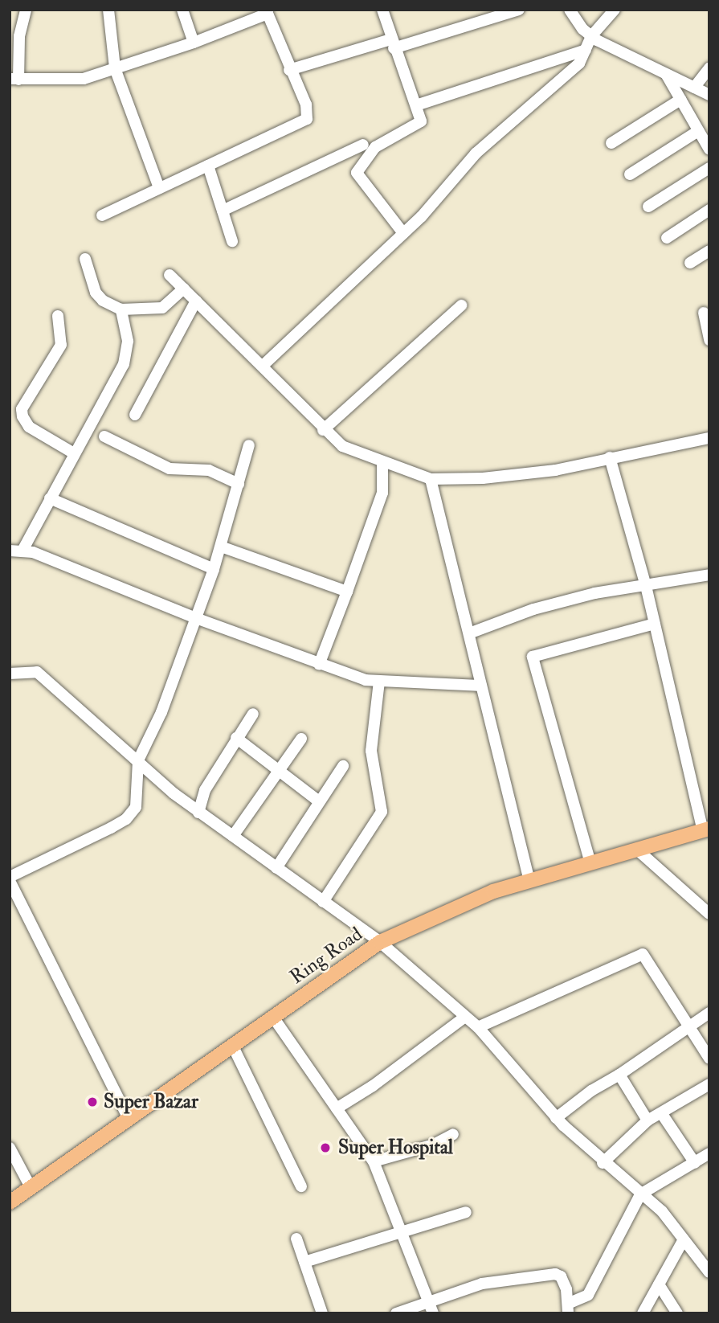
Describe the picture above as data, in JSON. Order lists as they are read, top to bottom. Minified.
{"streets":{"main road":["Ring Road"]},"places":["Super Bazar","Super Hospital"]}
